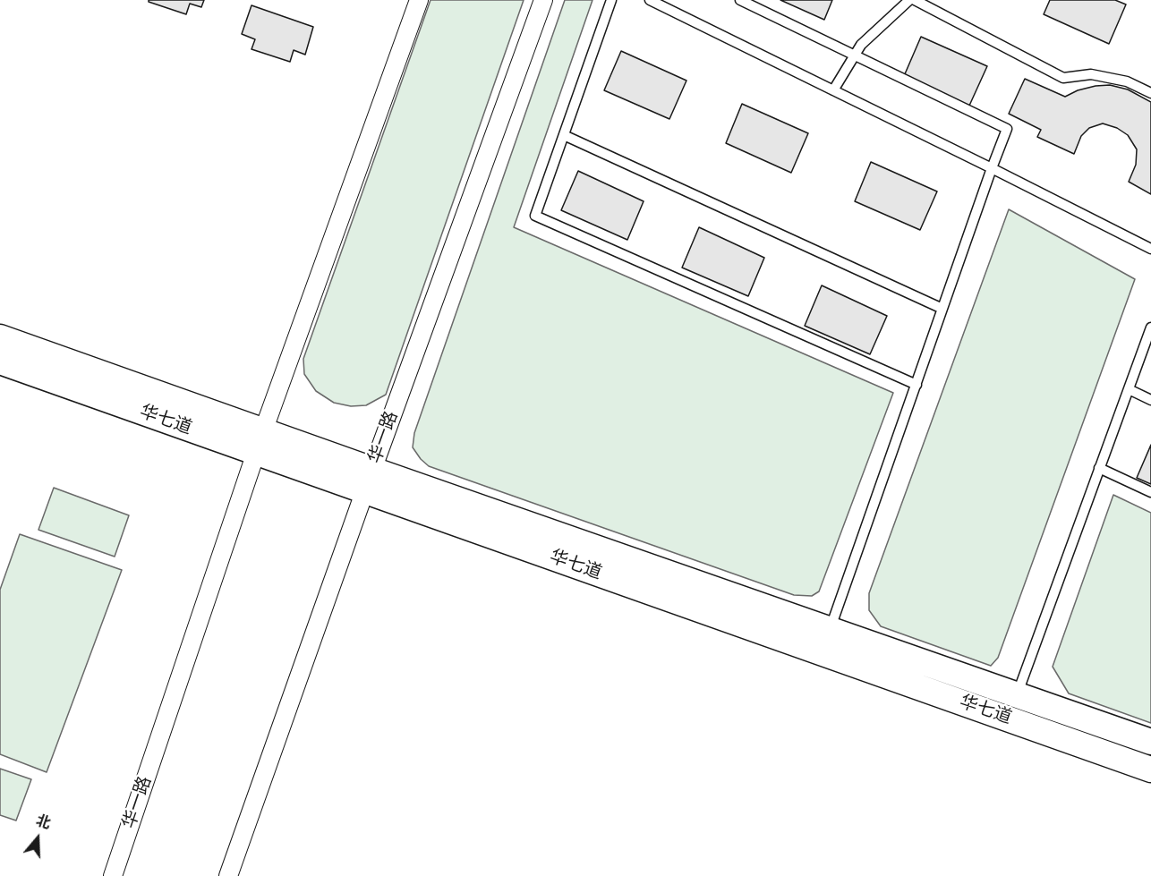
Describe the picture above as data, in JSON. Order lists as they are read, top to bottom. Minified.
{"streets":{"street":["华七道","华一路"]},"crossings":[["华七道","华一路"]],"north":"top"}
